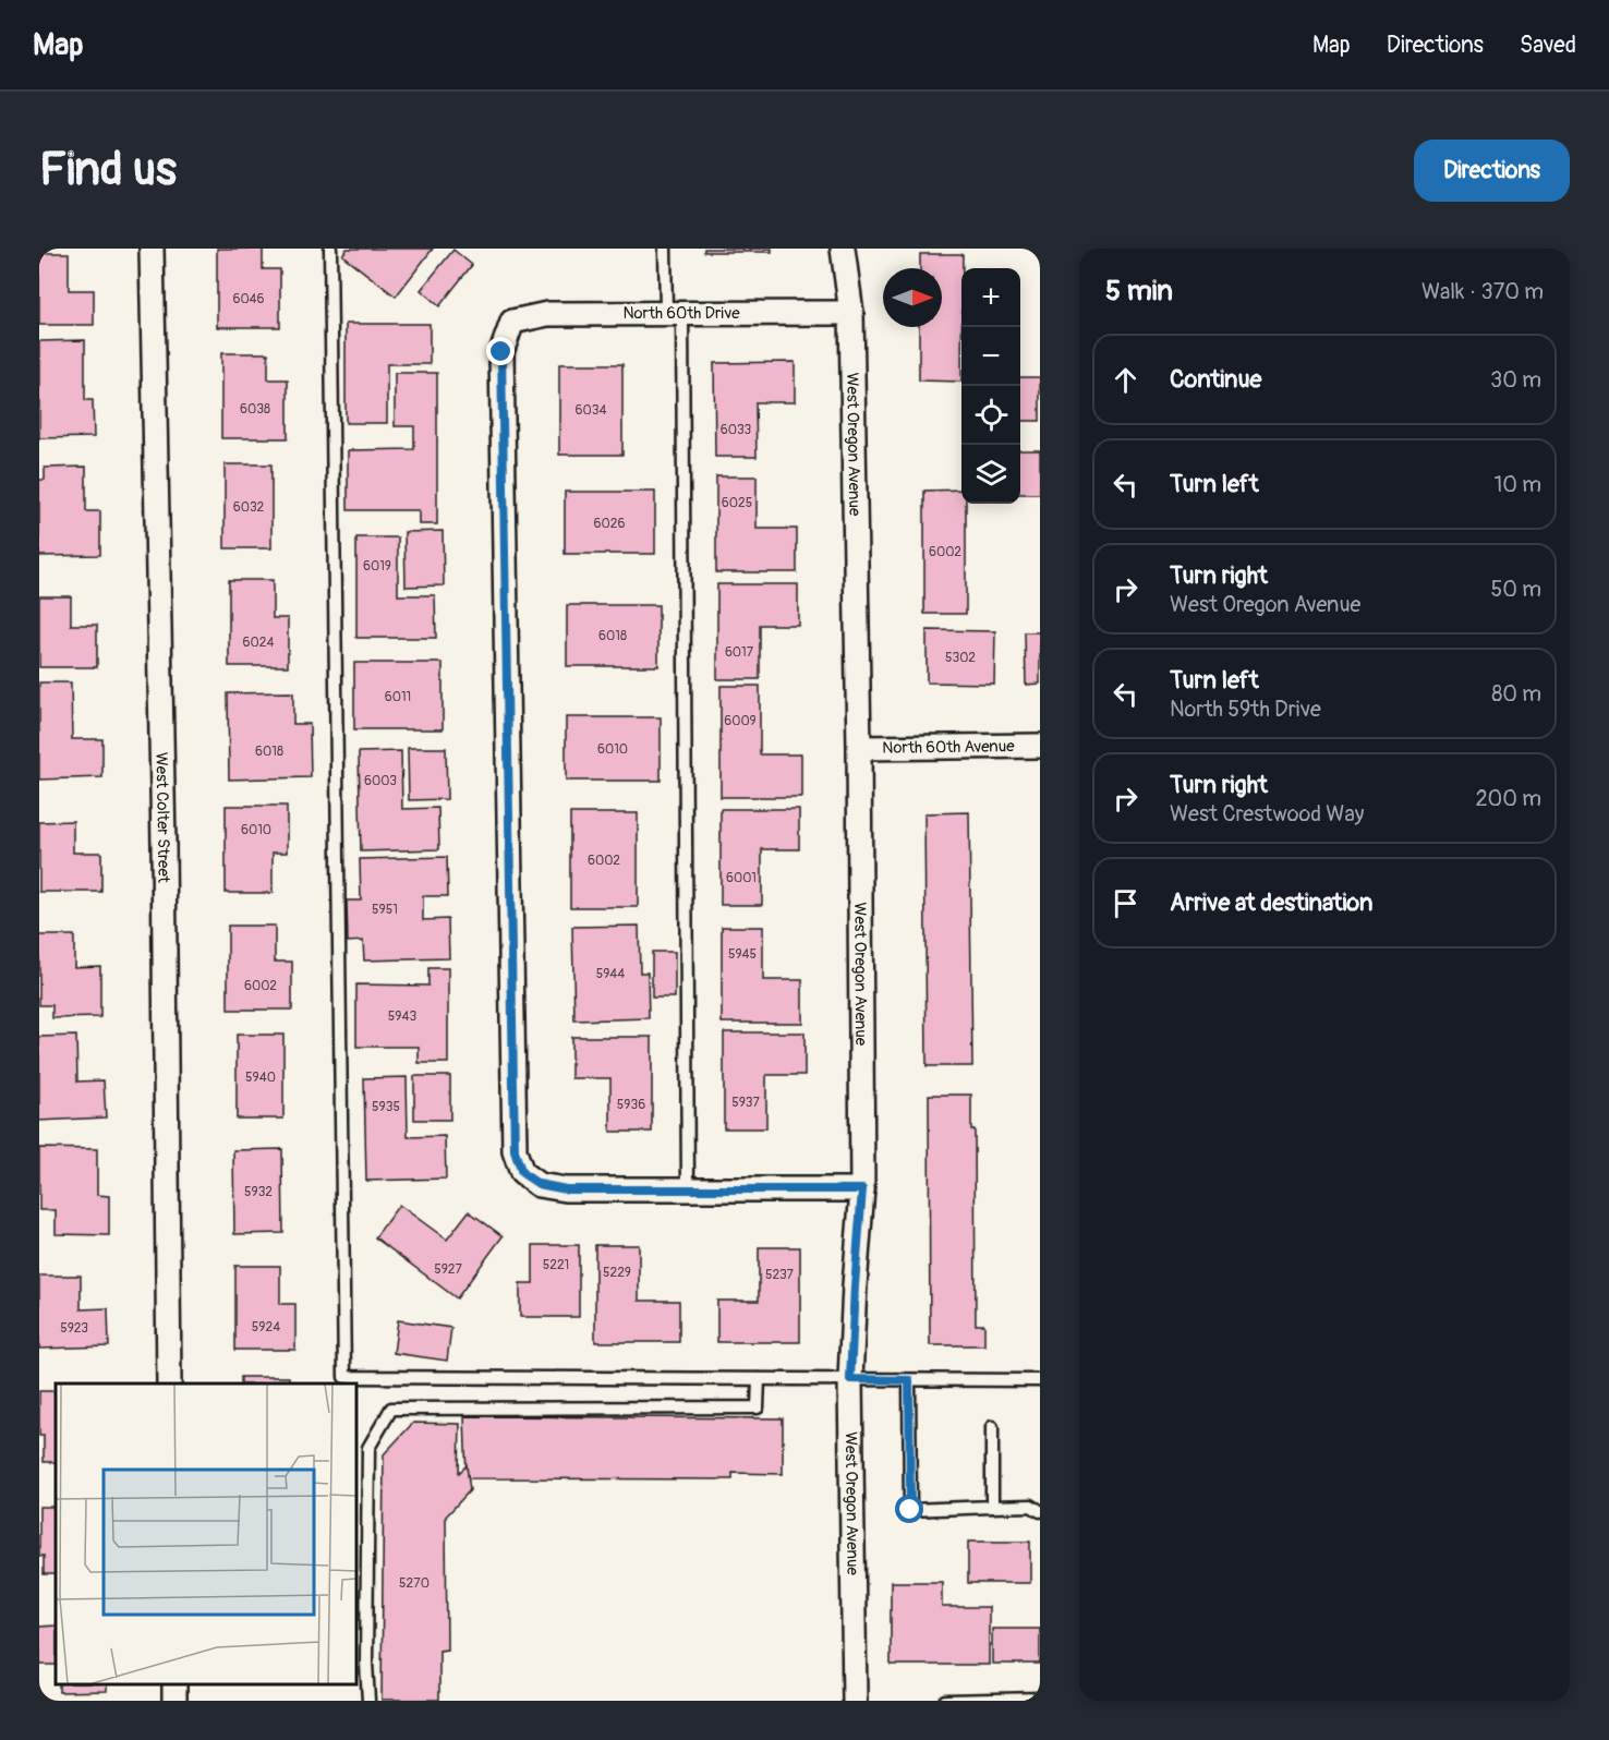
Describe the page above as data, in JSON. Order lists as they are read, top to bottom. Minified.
{"streets":{"street":["North 60th Drive","West Oregon Avenue","North 60th Avenue","West Colter Street"]},"crossings":[["North 60th Drive","West Oregon Avenue"],["West Oregon Avenue","North 60th Avenue"]],"house_numbers":["6046","6038","6034","6033","6025","6032","6026","6002","6019","6018","6024","6017","5302","6011","6009","6010","6018","6003","6010","6002","6001","5951","5945","5944","6002","5943","5940","5937","5936","5935","5932","5221","5927","5229","5237","5924","5923","5270"],"north":"right","page":{"header":"Map","nav":["Map","Directions","Saved"],"buttons":"Directions","title":"Find us","heading":["5 min","Walk · 370 m"],"map_buttons":["+","−"],"list":[["Continue","30 m"],["Turn left","10 m"],["Turn right","West Oregon Avenue","50 m"],["Turn left","North 59th Drive","80 m"],["Turn right","West Crestwood Way","200 m"],"Arrive at destination"]}}
